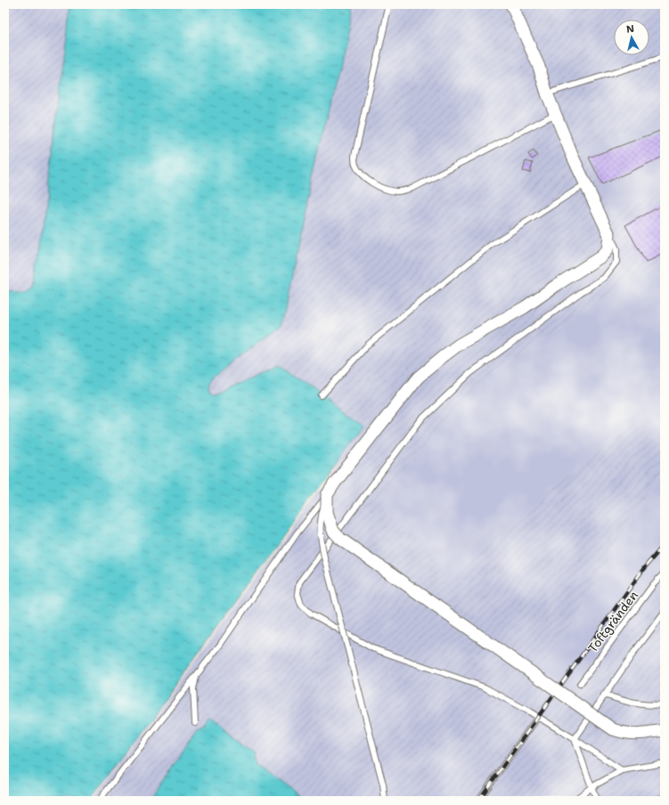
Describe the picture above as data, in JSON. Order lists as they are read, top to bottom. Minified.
{"streets":{"lane":["Toftgränden"]},"north":"top"}
